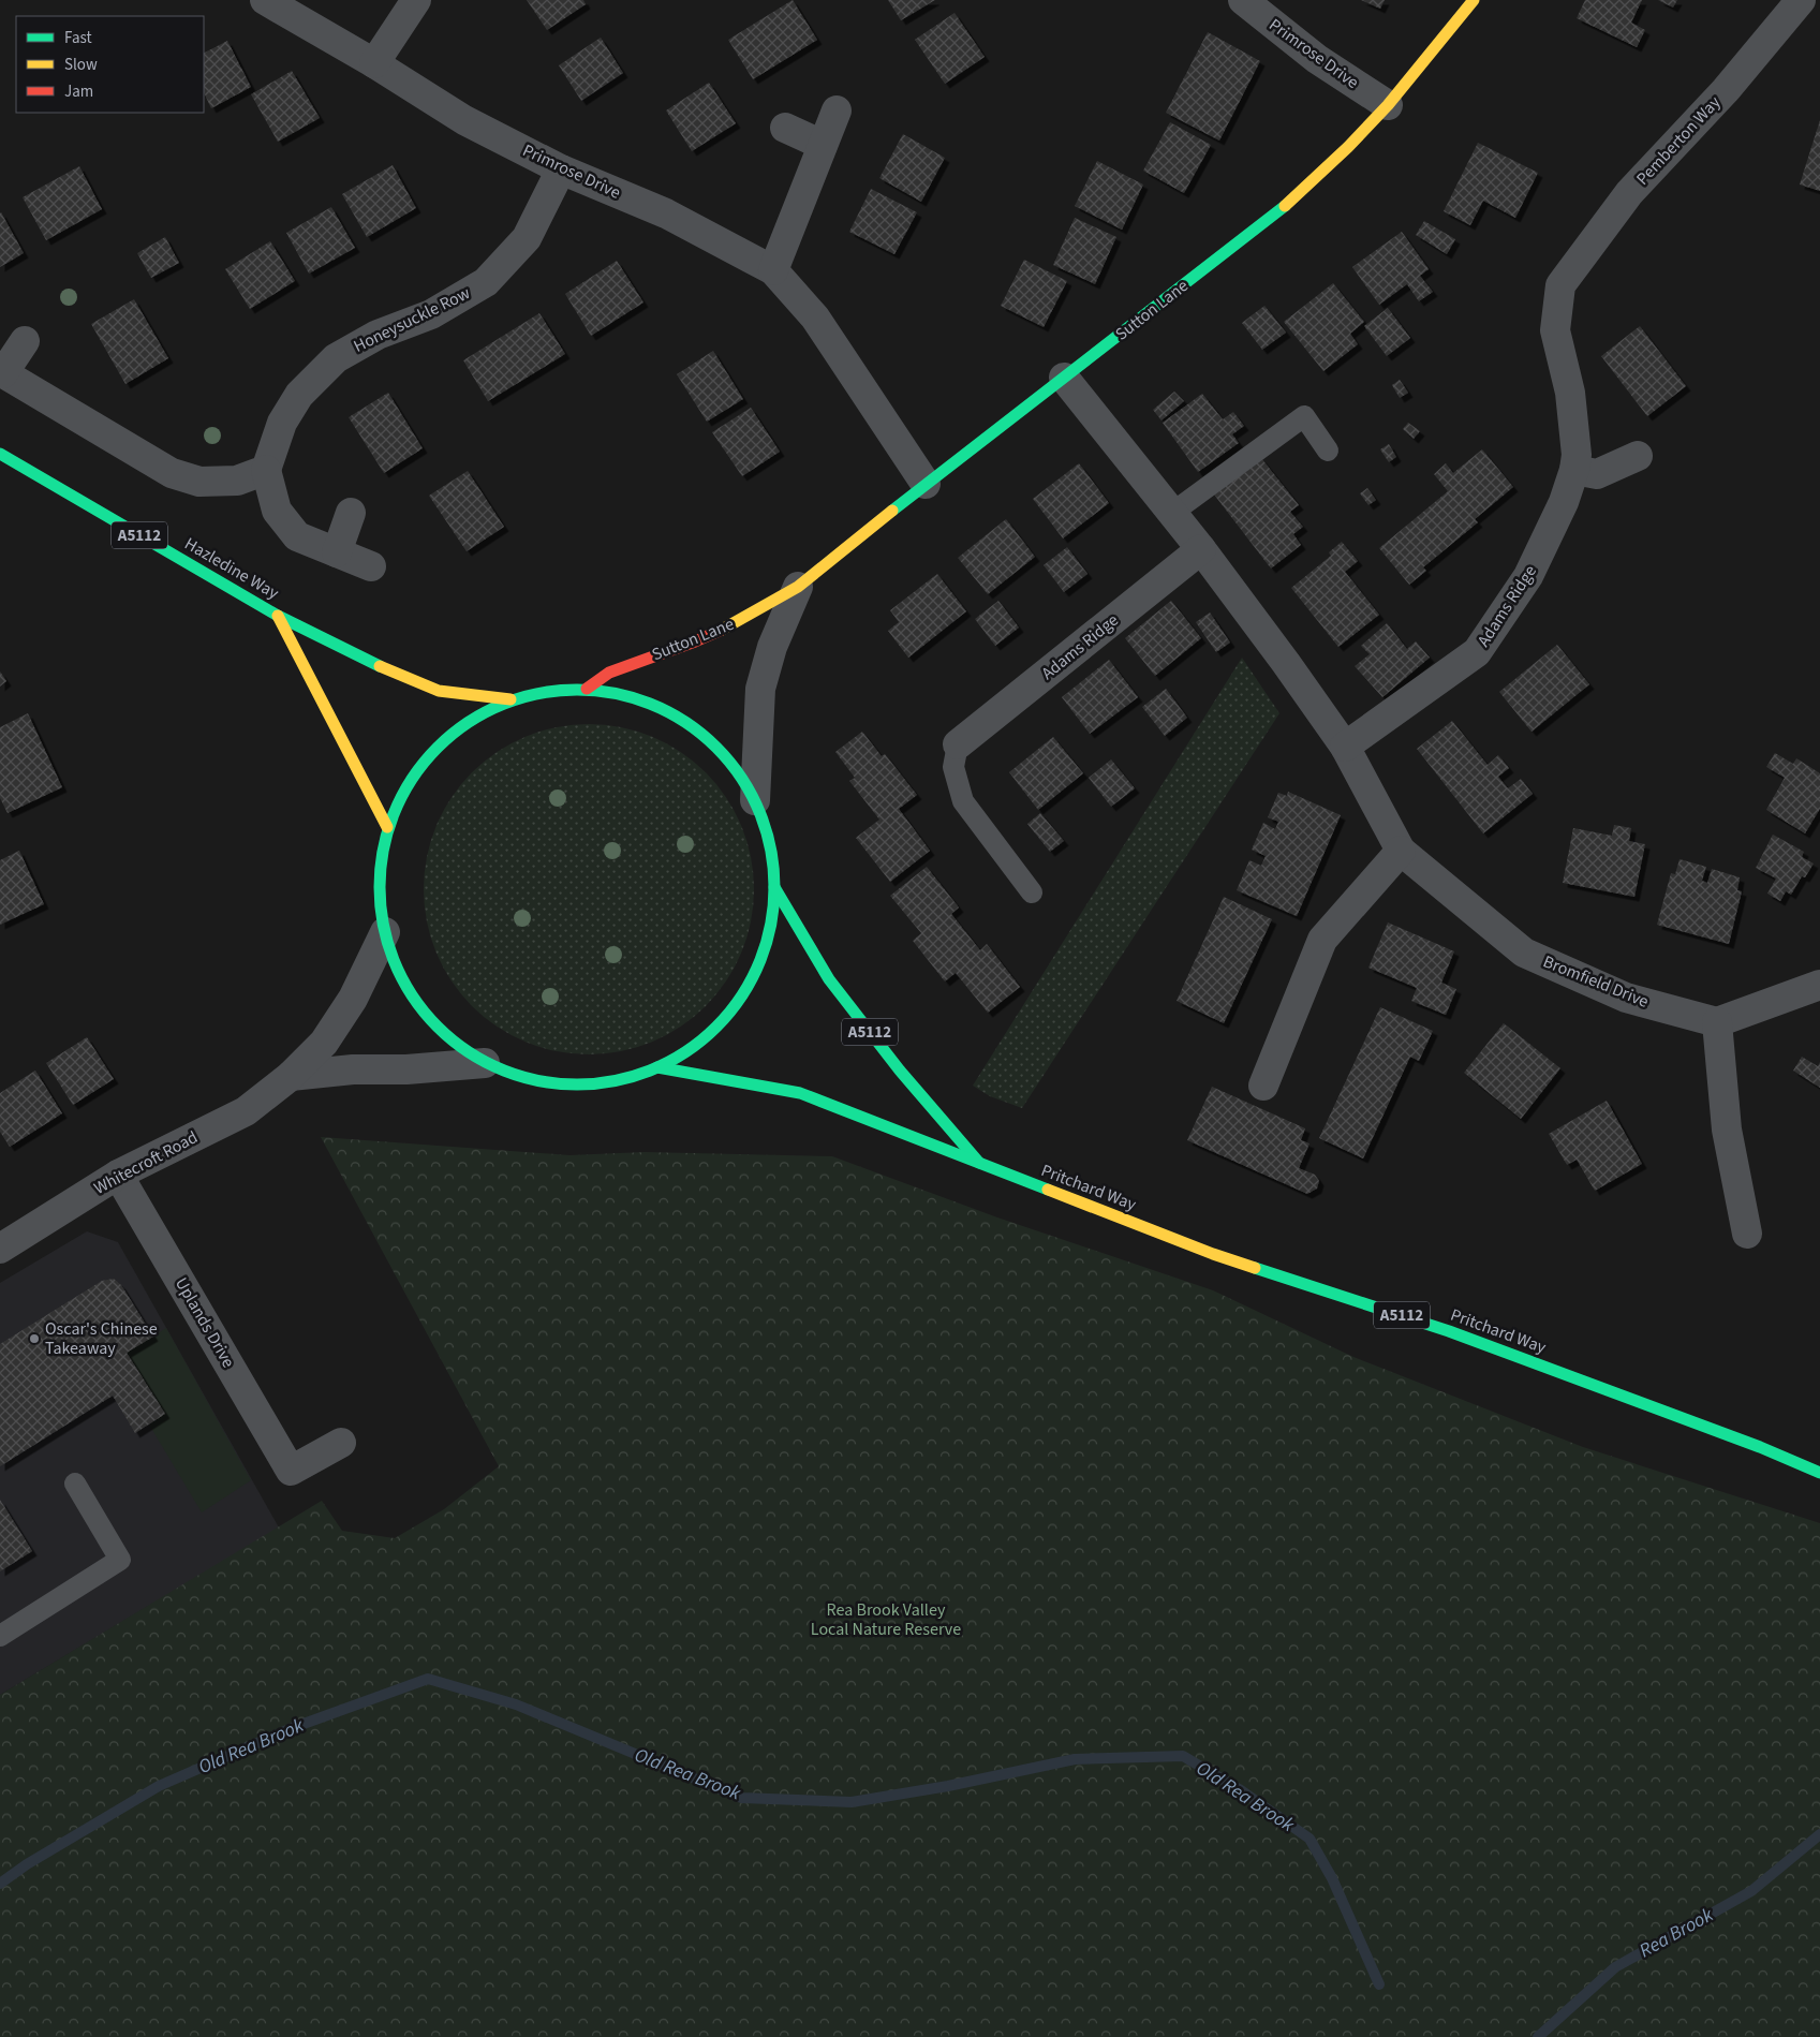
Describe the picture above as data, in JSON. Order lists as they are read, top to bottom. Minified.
{"streets":{"main road":["Sutton Lane","A5112","Hazledine Way","Pritchard Way"],"street":["Primrose Drive","Pemberton Way","Honeysuckle Row","Adams Ridge","Bromfield Drive","Whitecroft Road","Uplands Drive"]},"crossings":[["Primrose Drive","Sutton Lane"],["Primrose Drive","Honeysuckle Row"],["Pemberton Way","Adams Ridge"],["Whitecroft Road","Uplands Drive"]],"water":["Old Rea Brook","Rea Brook"],"parks":["Rea Brook Valley Local Nature Reserve"],"places":["Oscar's Chinese Takeaway"],"legend":["Fast","Slow","Jam"]}
